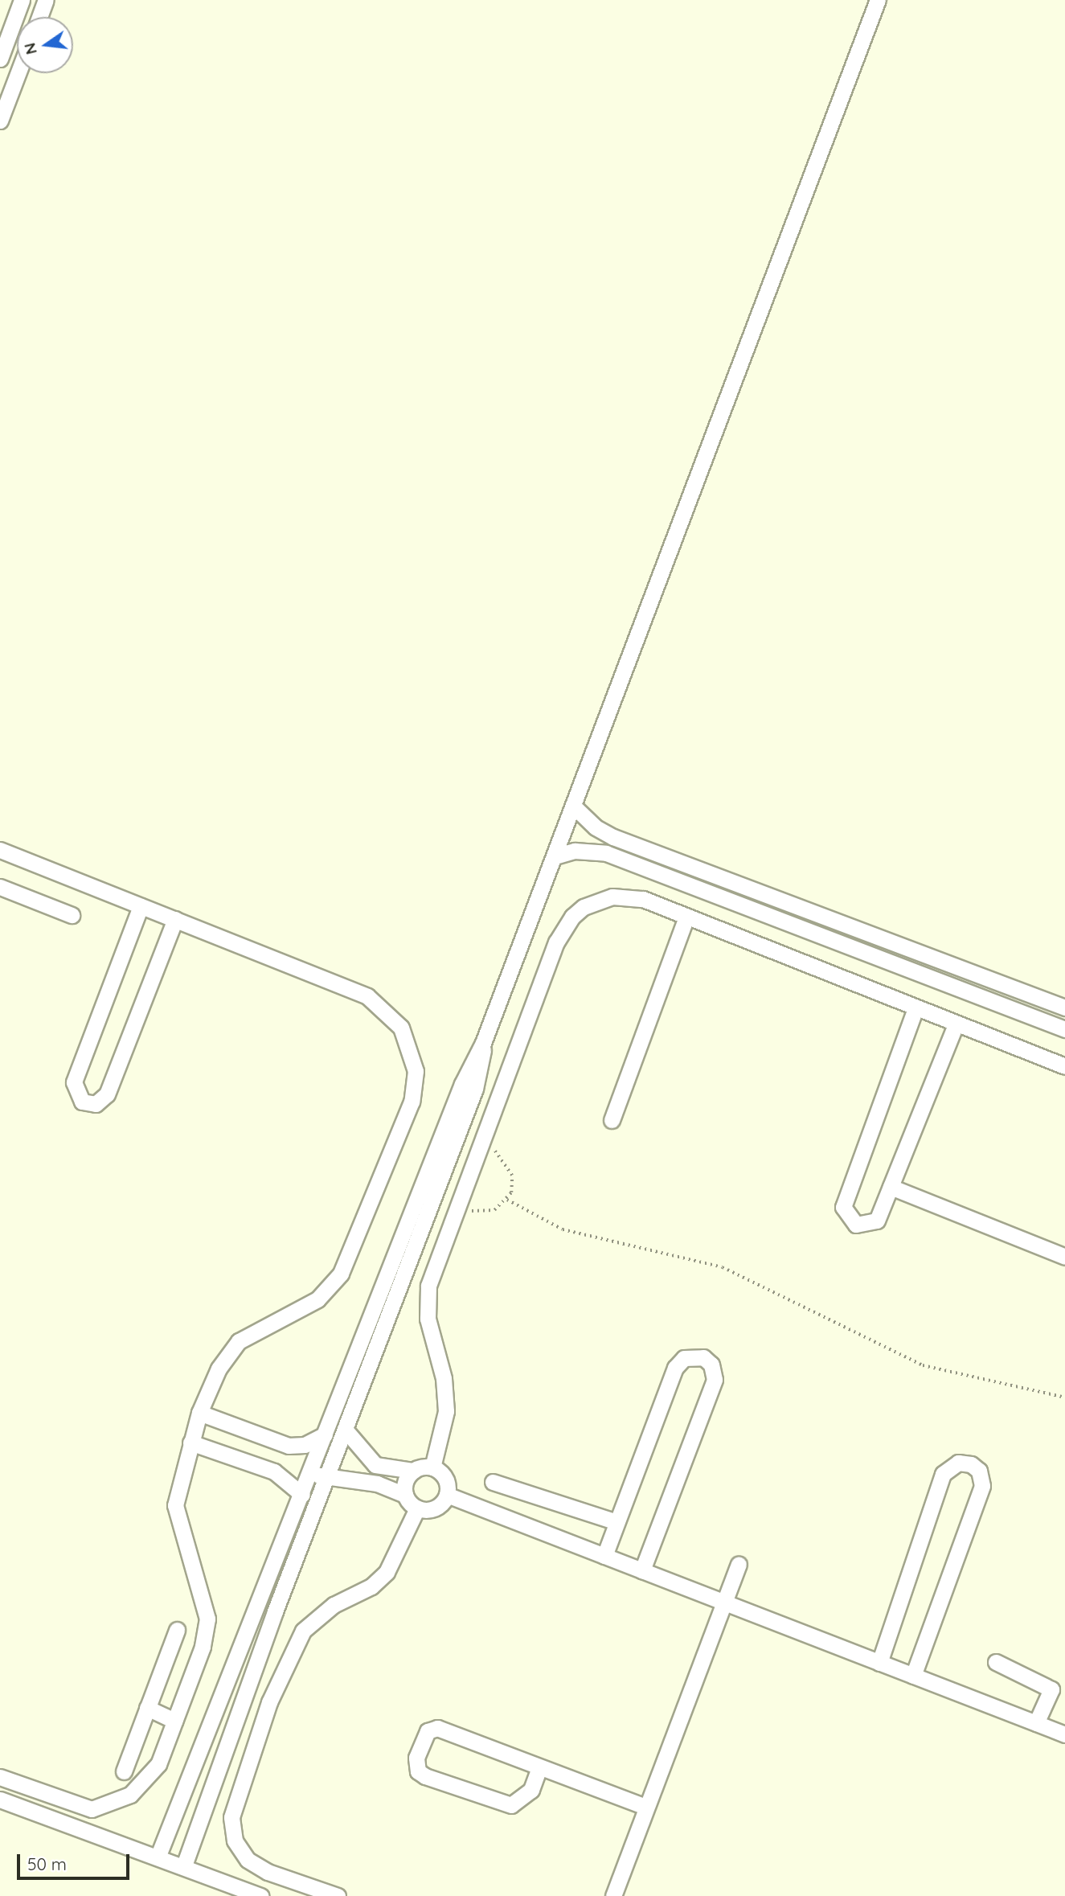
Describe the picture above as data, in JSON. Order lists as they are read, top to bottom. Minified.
{"scale_bar":"50 m","north":"left"}
